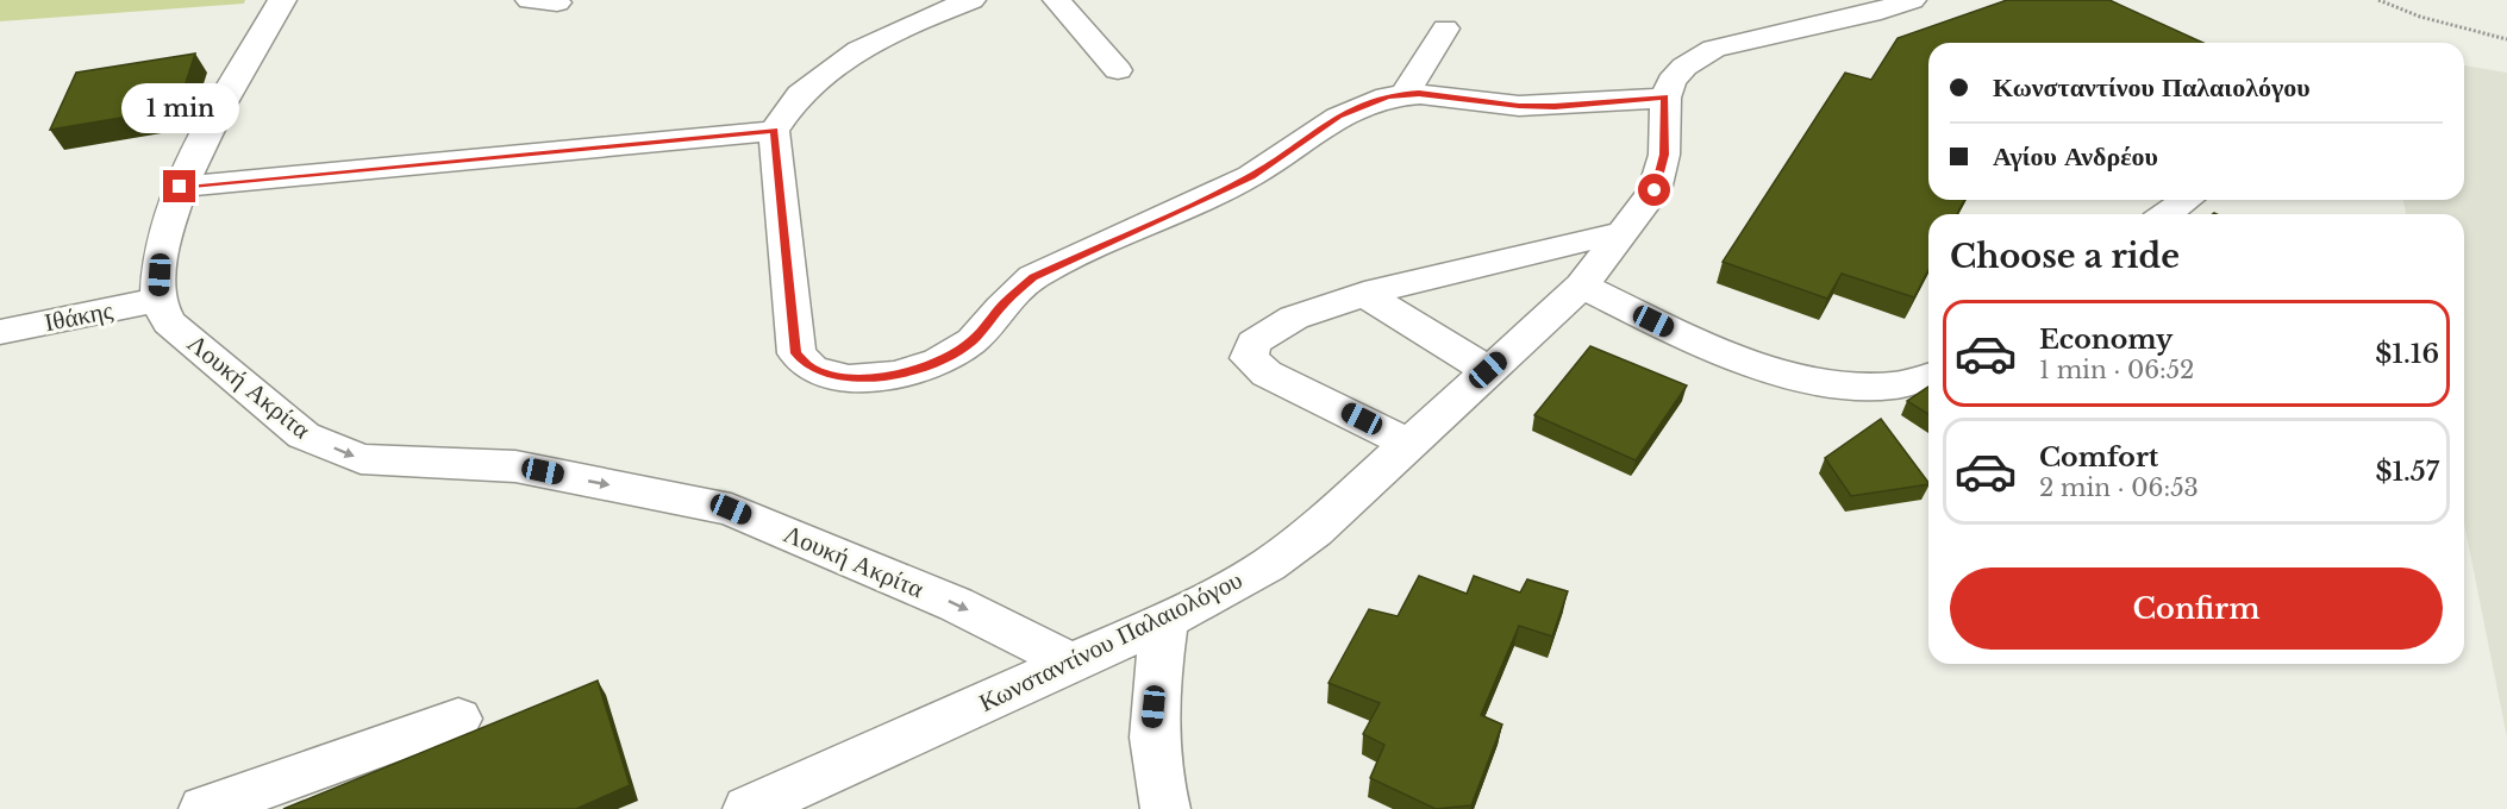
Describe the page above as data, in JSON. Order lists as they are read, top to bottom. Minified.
{"streets":{"street":["Ιθάκης","Λουκή Ακρίτα","Κωνσταντίνου Παλαιολόγου"]},"crossings":[["Ιθάκης","Λουκή Ακρίτα"],["Λουκή Ακρίτα","Κωνσταντίνου Παλαιολόγου"]],"one_way":["Λουκή Ακρίτα"],"page":{"banner":["Κωνσταντίνου Παλαιολόγου","Αγίου Ανδρέου"],"bubble":"1 min","heading":"Choose a ride","list":[{"name":"Economy","note":"1 min · 06:52","value":"$1.16"},{"name":"Comfort","note":"2 min · 06:53","value":"$1.57"}],"buttons":"Confirm"}}
